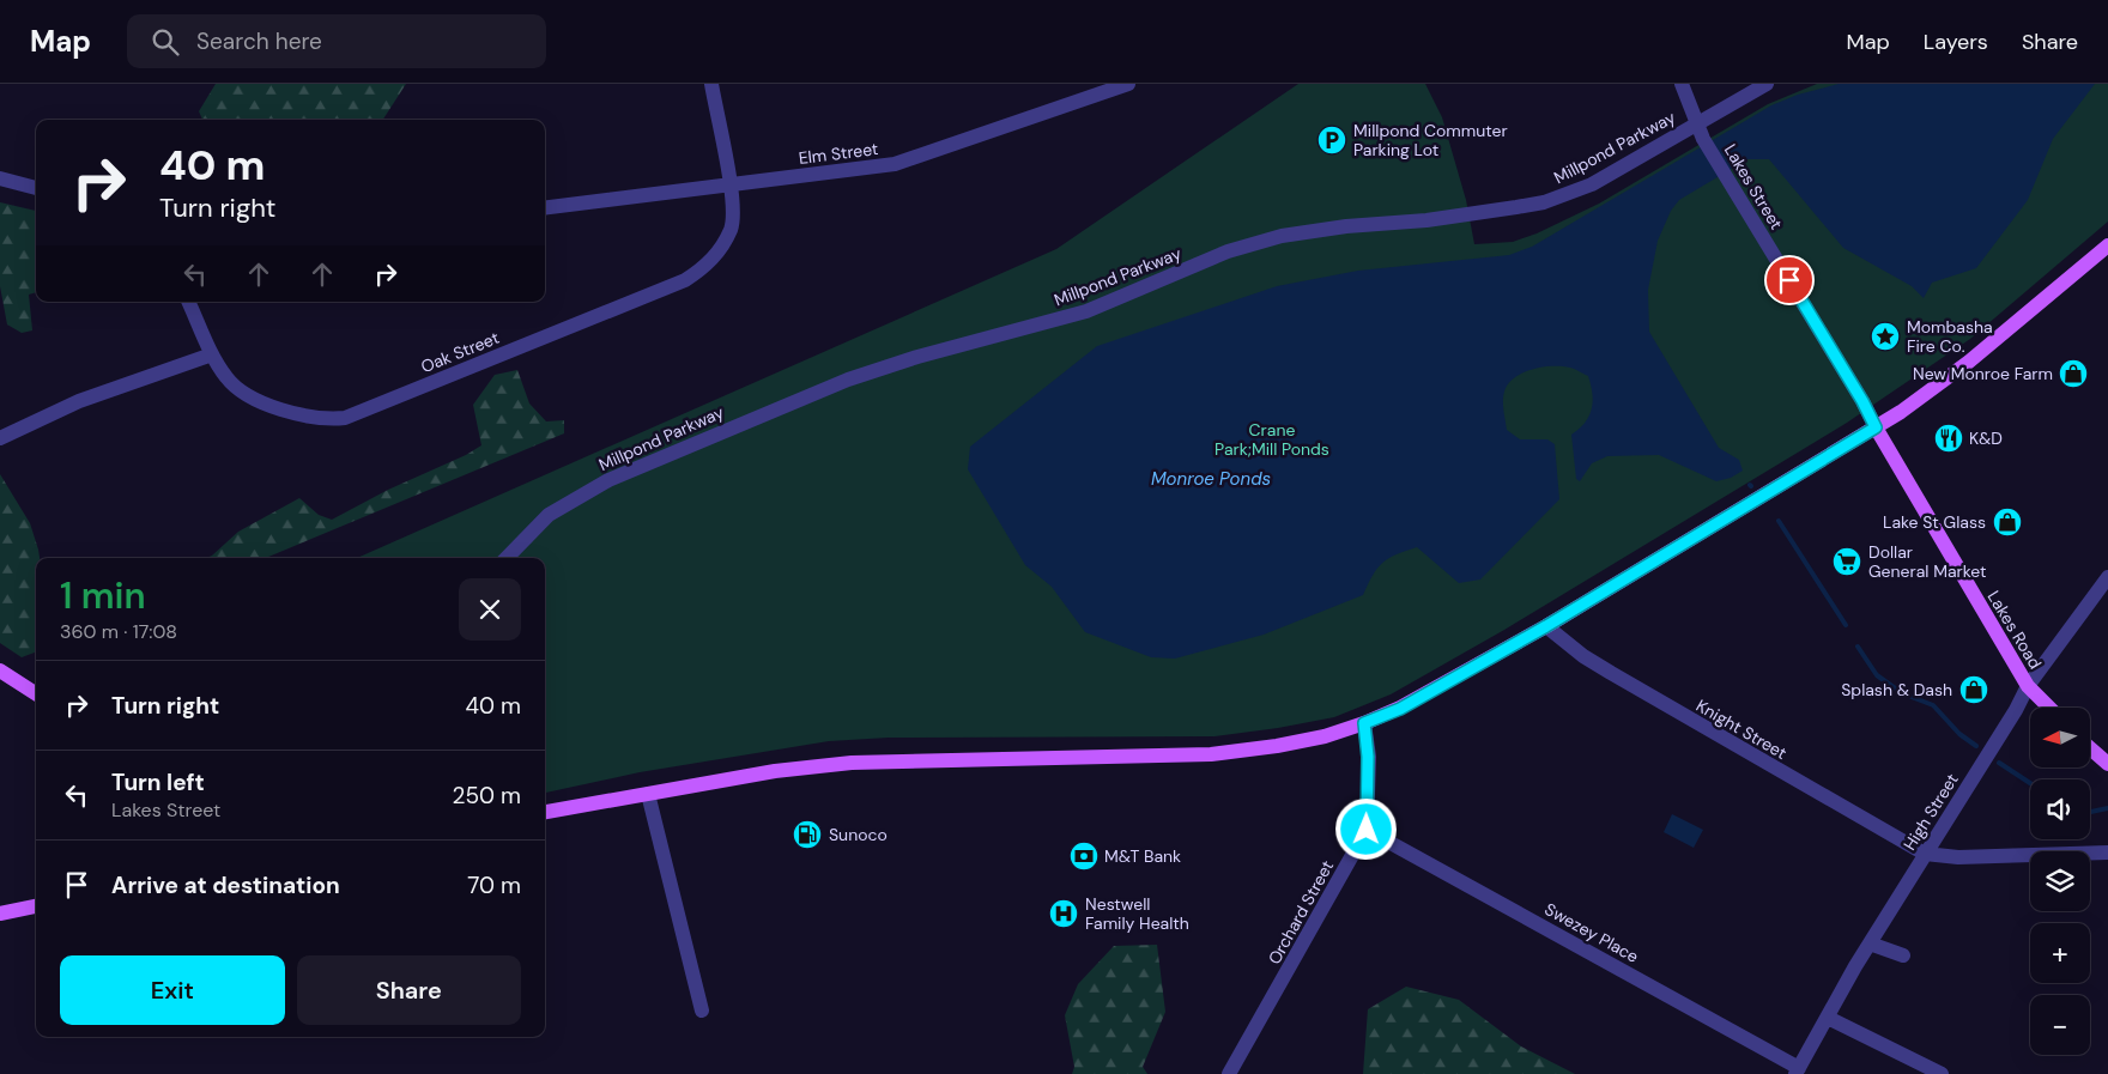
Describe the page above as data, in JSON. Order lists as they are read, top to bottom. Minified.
{"streets":{"main road":["Lakes Road"],"street":["Millpond Parkway","Elm Street","Lakes Street","Oak Street","Knight Street","High Street","Orchard Street","Swezey Place"]},"crossings":[["Millpond Parkway","Lakes Street"],["Elm Street","Oak Street"],["Lakes Street","Lakes Road"],["Lakes Road","High Street"],["Knight Street","High Street"],["High Street","Swezey Place"],["Orchard Street","Swezey Place"]],"water":["Monroe Ponds"],"parks":["Crane Park;Mill Ponds"],"places":{"parking":["Millpond Commuter Parking Lot"],"place":["Mombasha Fire Co."],"shop":["New Monroe Farm","Lake St Glass","Splash & Dash"],"restaurant":["K&D"],"supermarket":["Dollar General Market"],"fuel station":["Sunoco"],"bank":["M&T Bank"],"hospital":["Nestwell Family Health"]},"north":"left","page":{"header":"Map","search":"Search here","nav":["Map","Layers","Share"],"turn":["40 m","Turn right"],"heading":["1 min","360 m · 17:08"],"list":[{"name":"Turn right","value":"40 m"},{"name":"Turn left","note":"Lakes Street","value":"250 m"},{"name":"Arrive at destination","value":"70 m"}],"map_buttons":["+","−"],"buttons":["Exit","Share"]}}
